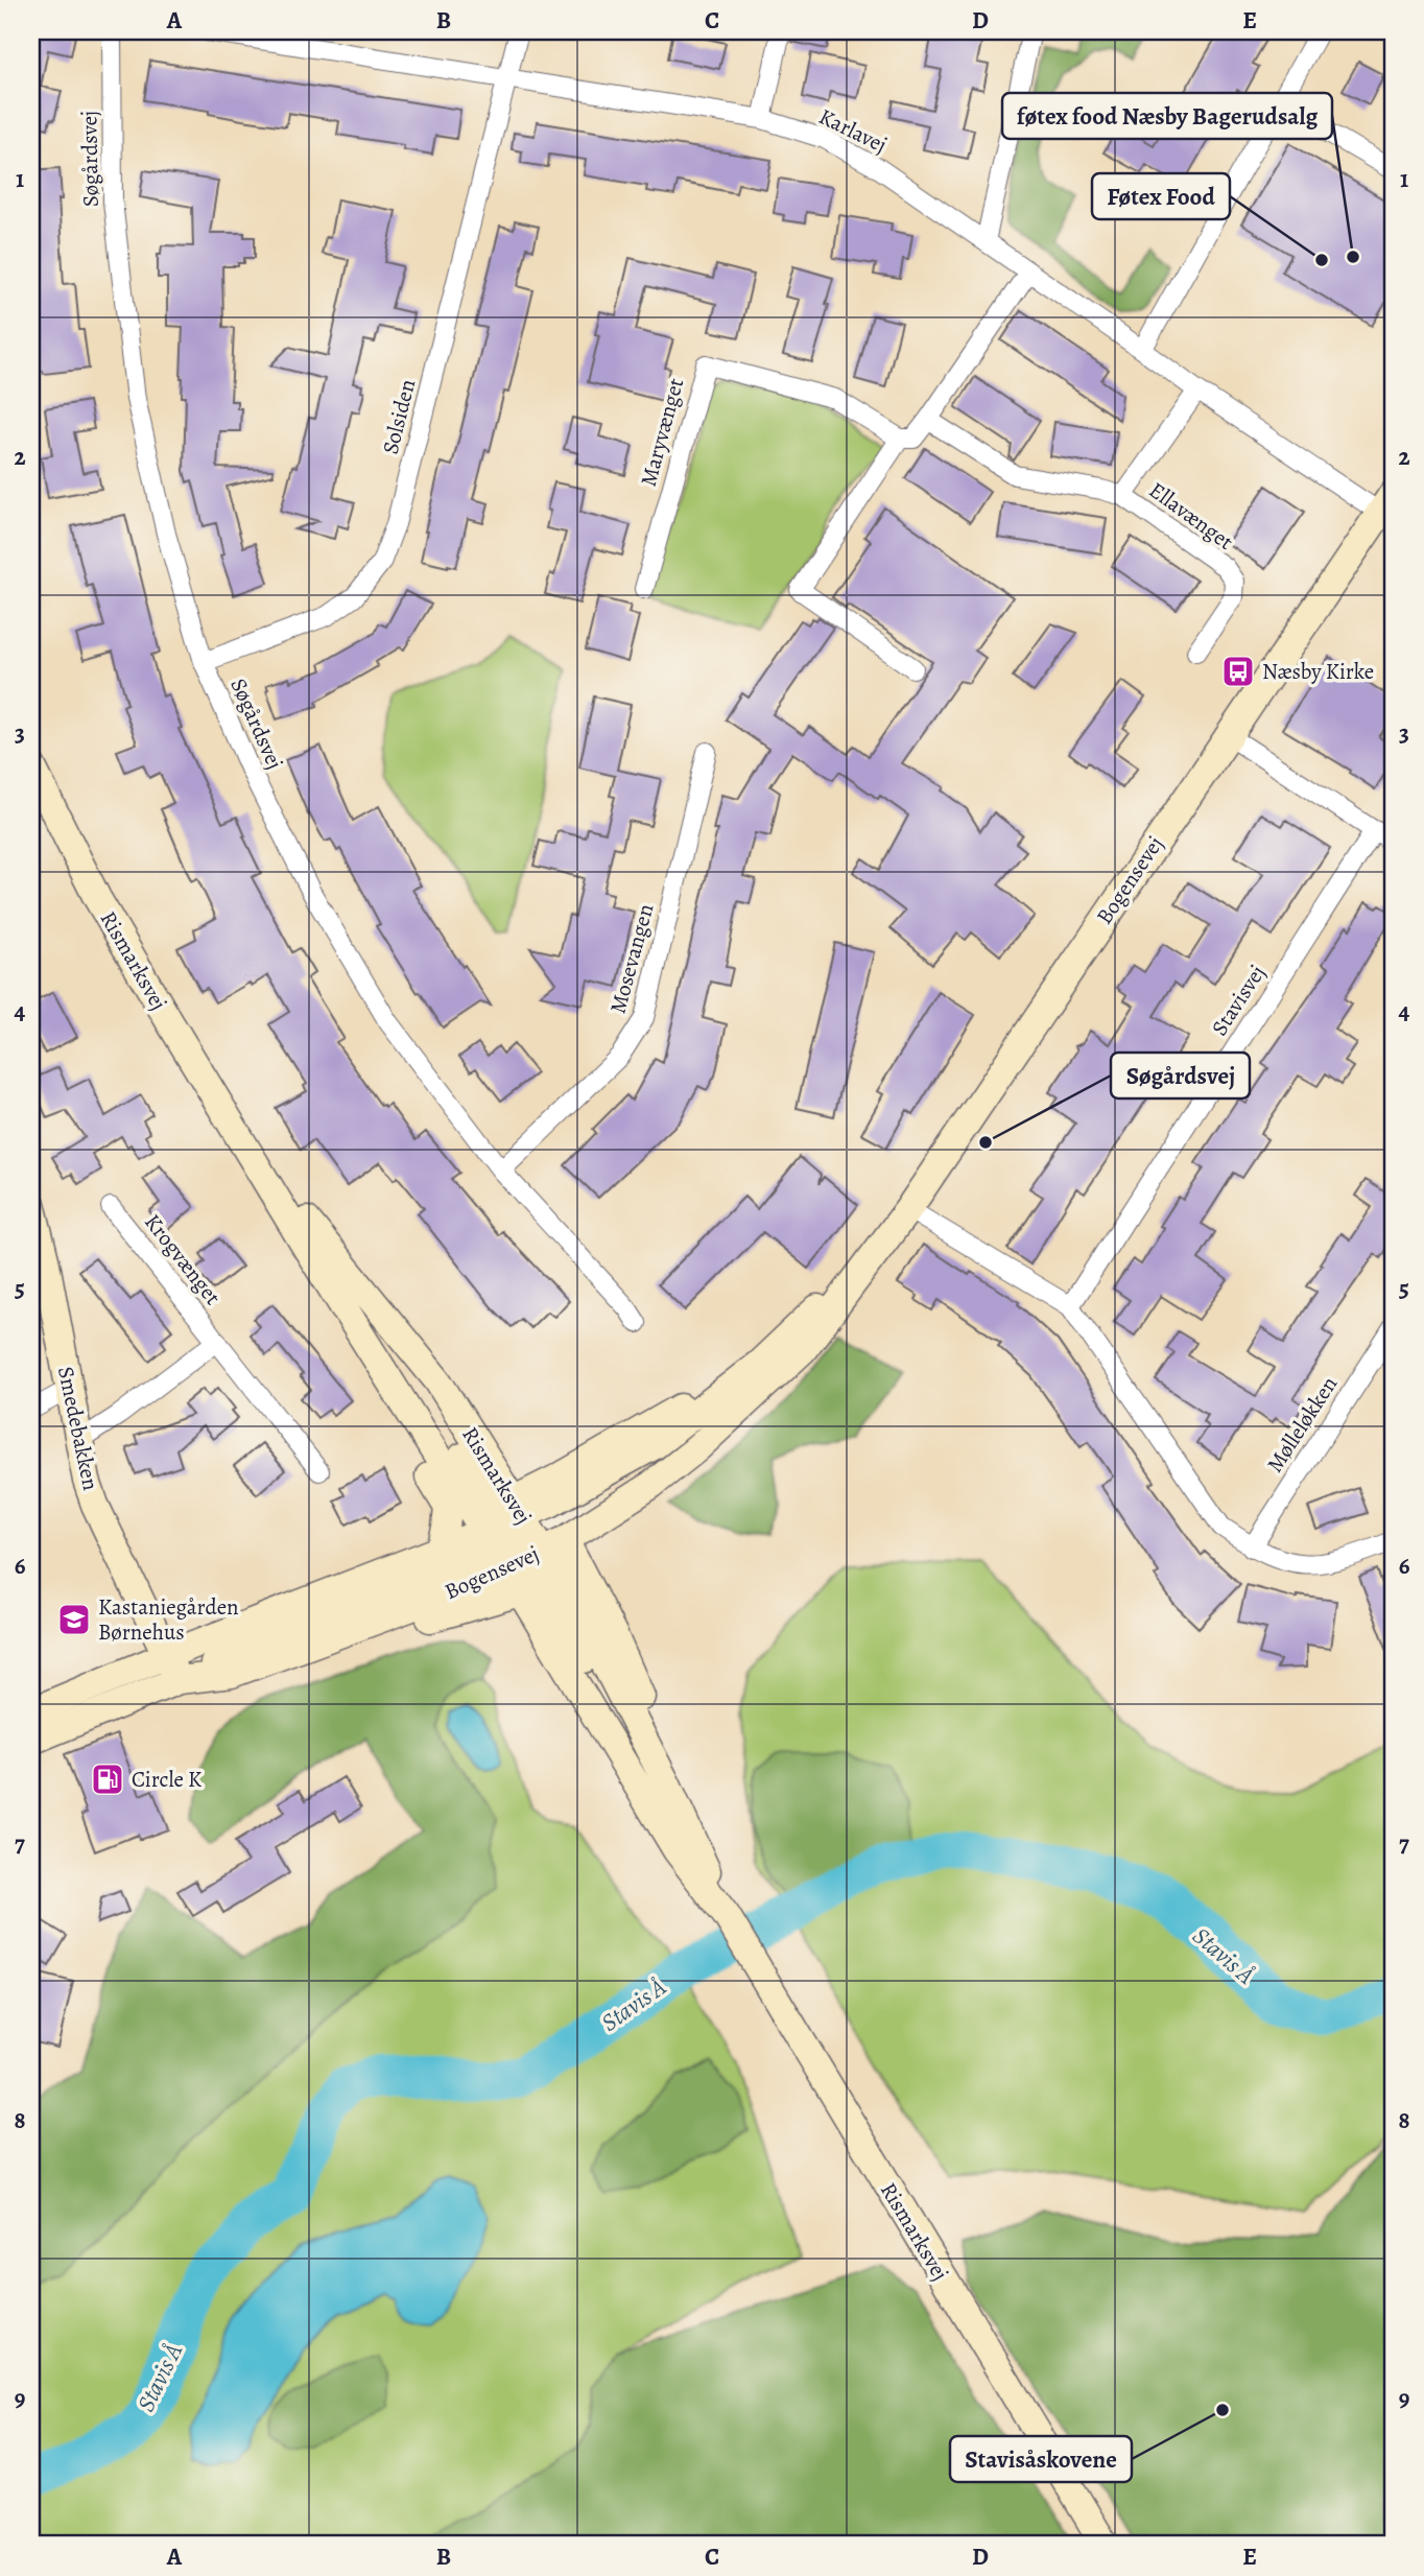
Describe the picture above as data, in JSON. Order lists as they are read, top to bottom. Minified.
{"streets":{"main road":["Bogensevej","Rismarksvej","Smedebakken"],"street":["Karlavej","Søgårdsvej","Solsiden","Maryvænget","Ellavænget","Mosevangen","Stavisvej","Krogvænget","Mølleløkken"]},"crossings":[["Karlavej","Solsiden"],["Karlavej","Ellavænget"],["Karlavej","Bogensevej"],["Søgårdsvej","Solsiden"],["Søgårdsvej","Mosevangen"],["Bogensevej","Rismarksvej"],["Bogensevej","Smedebakken"]],"water":["Stavis Å"],"places":{"other":["føtex food Næsby Bagerudsalg","Føtex Food","Søgårdsvej","Stavisåskovene"],"bus stop":["Næsby Kirke"],"school or university":["Kastaniegården Børnehus"],"fuel station":["Circle K"]},"grid":{"columns":["A","B","C","D","E"],"rows":["1","2","3","4","5","6","7","8","9"]}}
